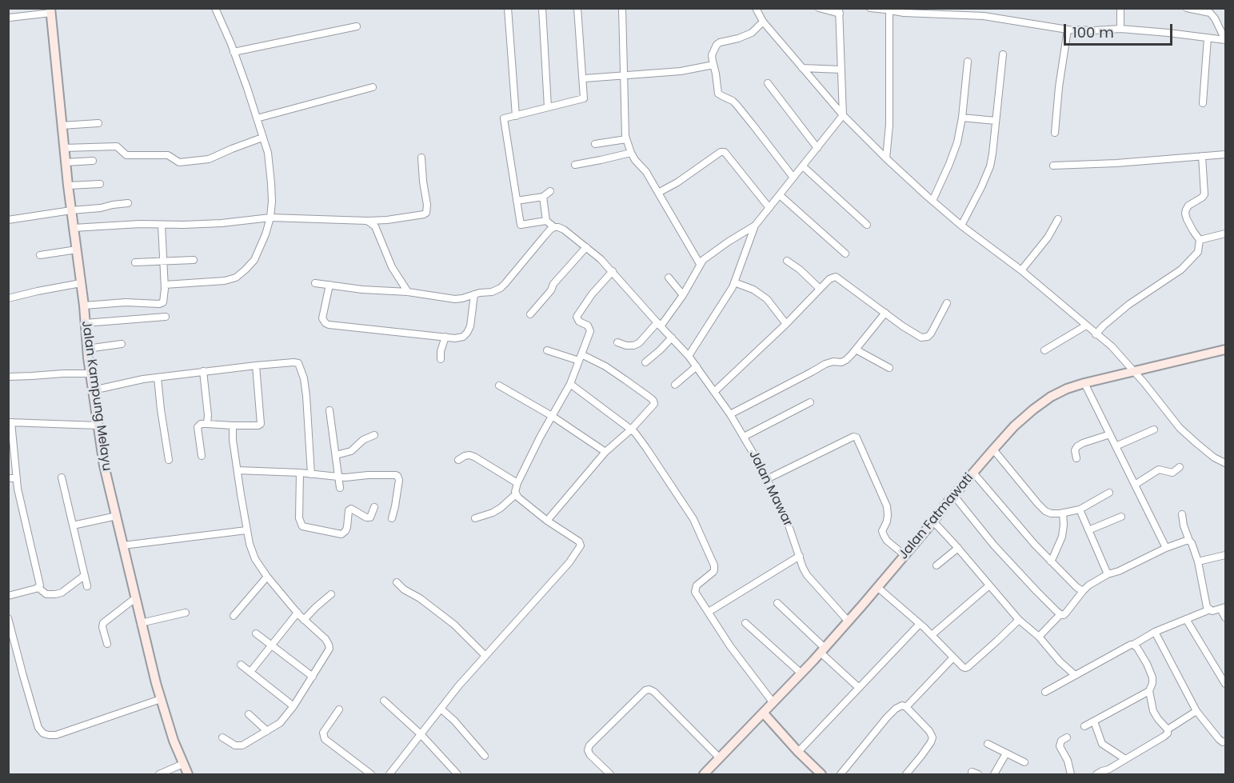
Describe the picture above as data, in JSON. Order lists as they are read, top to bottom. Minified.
{"streets":{"main road":["Jalan Kampung Melayu","Jalan Fatmawati"],"street":["Jalan Mawar"]},"crossings":[["Jalan Mawar","Jalan Fatmawati"]],"scale_bar":"100 m"}
